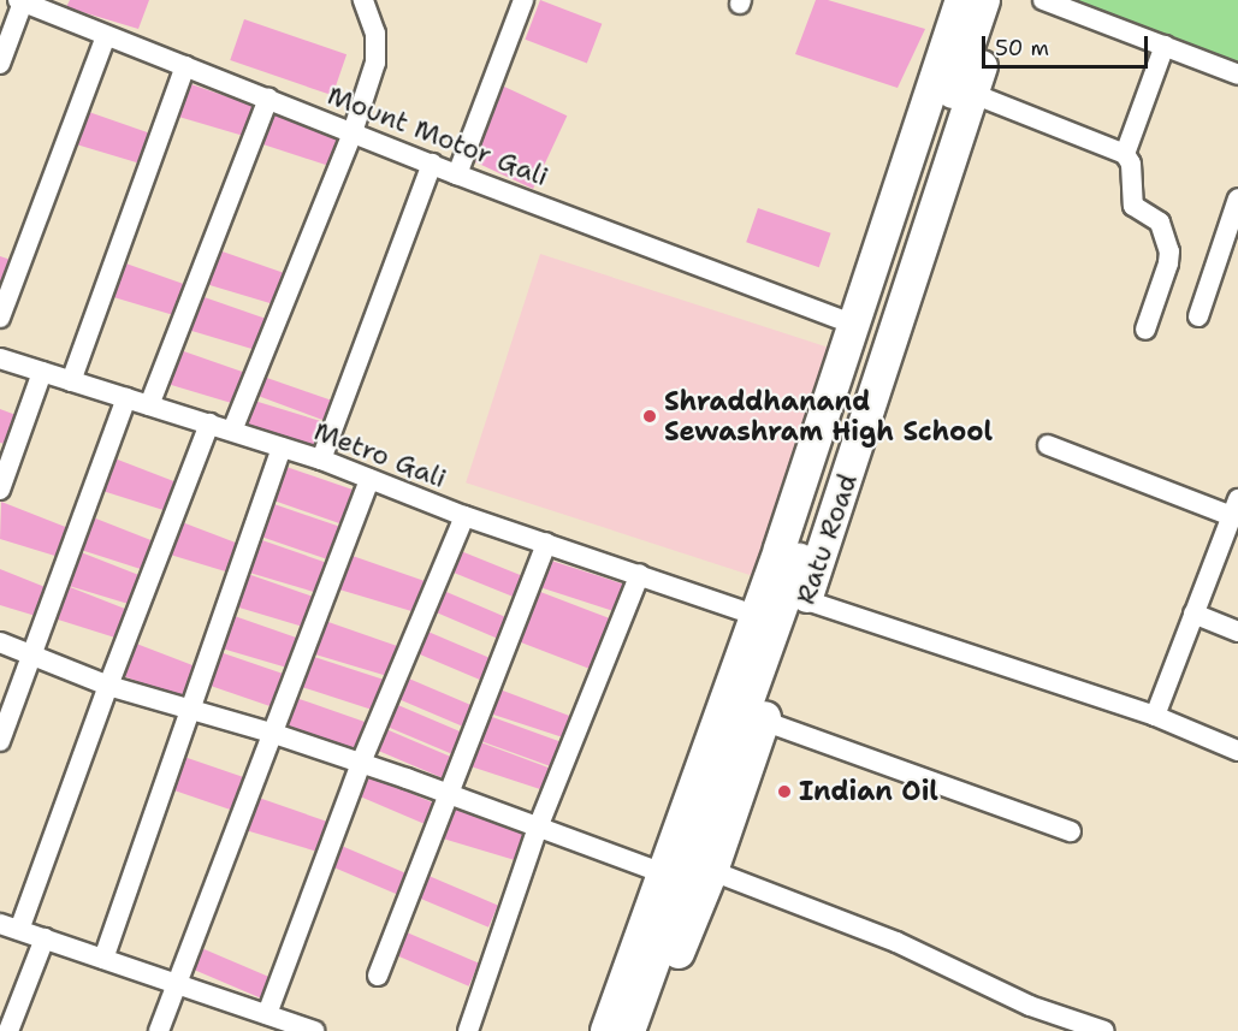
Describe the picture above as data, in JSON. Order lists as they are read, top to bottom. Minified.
{"streets":{"main road":["Ratu Road"],"street":["Mount Motor Gali","Metro Gali"]},"places":["Shraddhanand Sewashram High School","Indian Oil"],"scale_bar":"50 m"}
